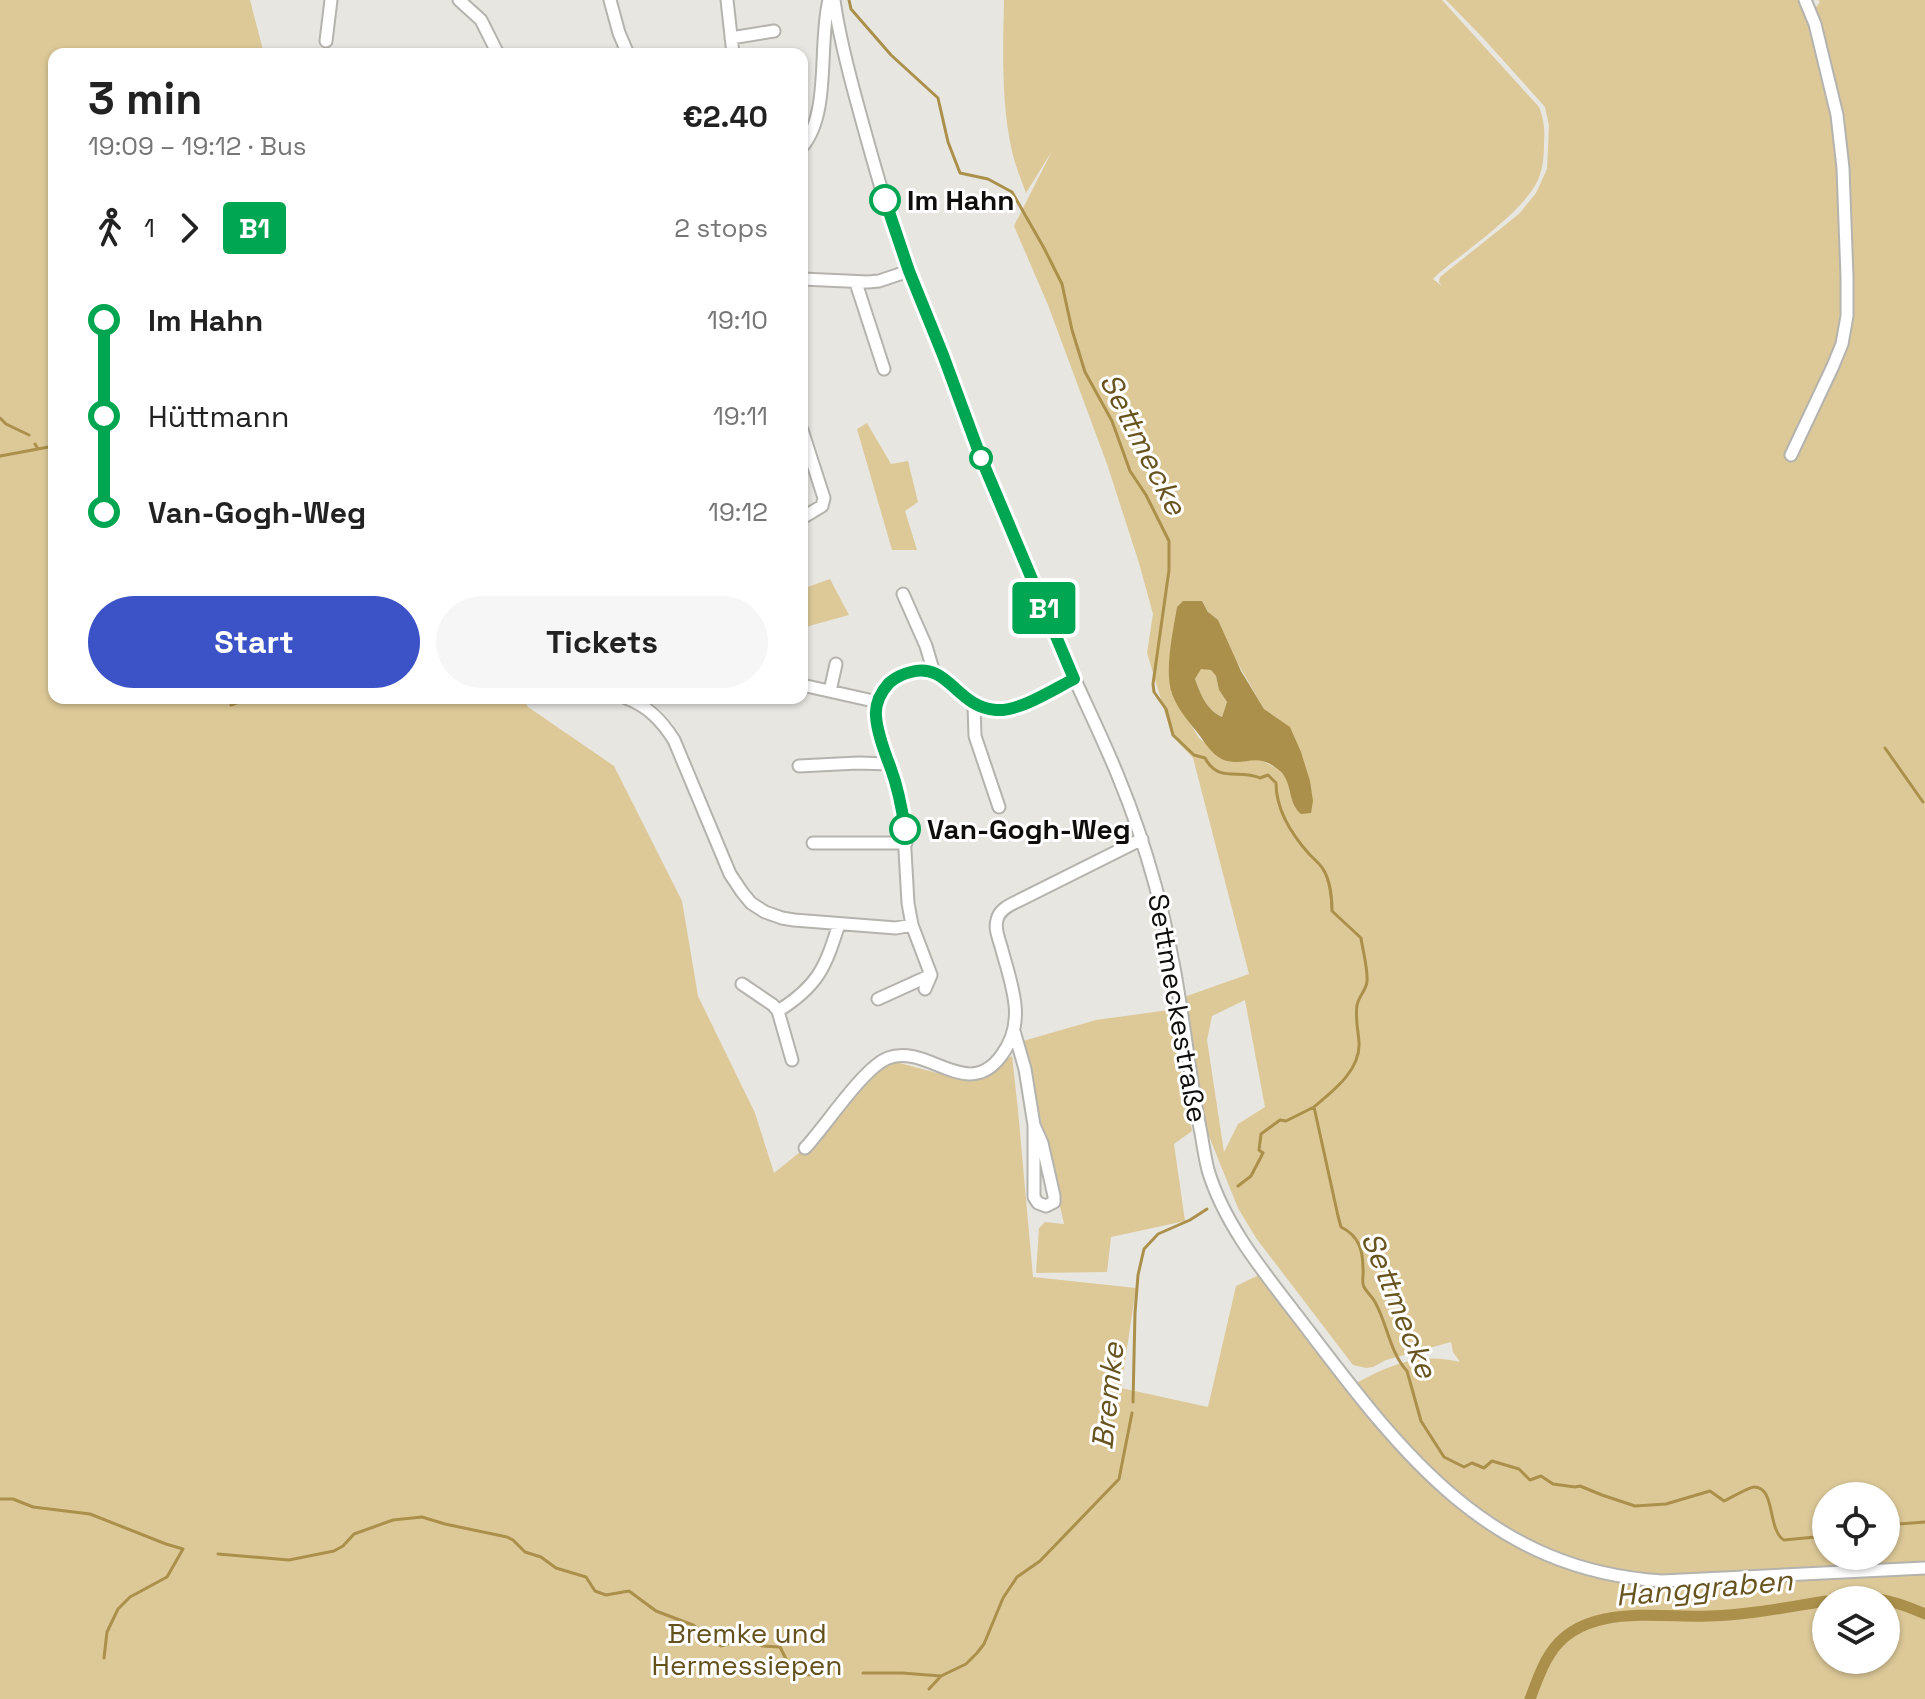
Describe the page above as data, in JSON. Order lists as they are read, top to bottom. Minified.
{"streets":{"street":["Settmeckestraße"]},"water":["Settmecke","Bremke","Hanggraben"],"parks":["Bremke und Hermessiepen"],"places":["Im Hahn","Van-Gogh-Weg"],"lines":["bus line B1"],"page":{"on_map":"B1","heading":["3 min","19:09 – 19:12 · Bus","€2.40"],"legs":["1","B1","2 stops"],"list":[{"name":"Im Hahn","value":"19:10"},{"name":"Hüttmann","value":"19:11"},{"name":"Van-Gogh-Weg","value":"19:12"}],"buttons":["Start","Tickets"]}}
